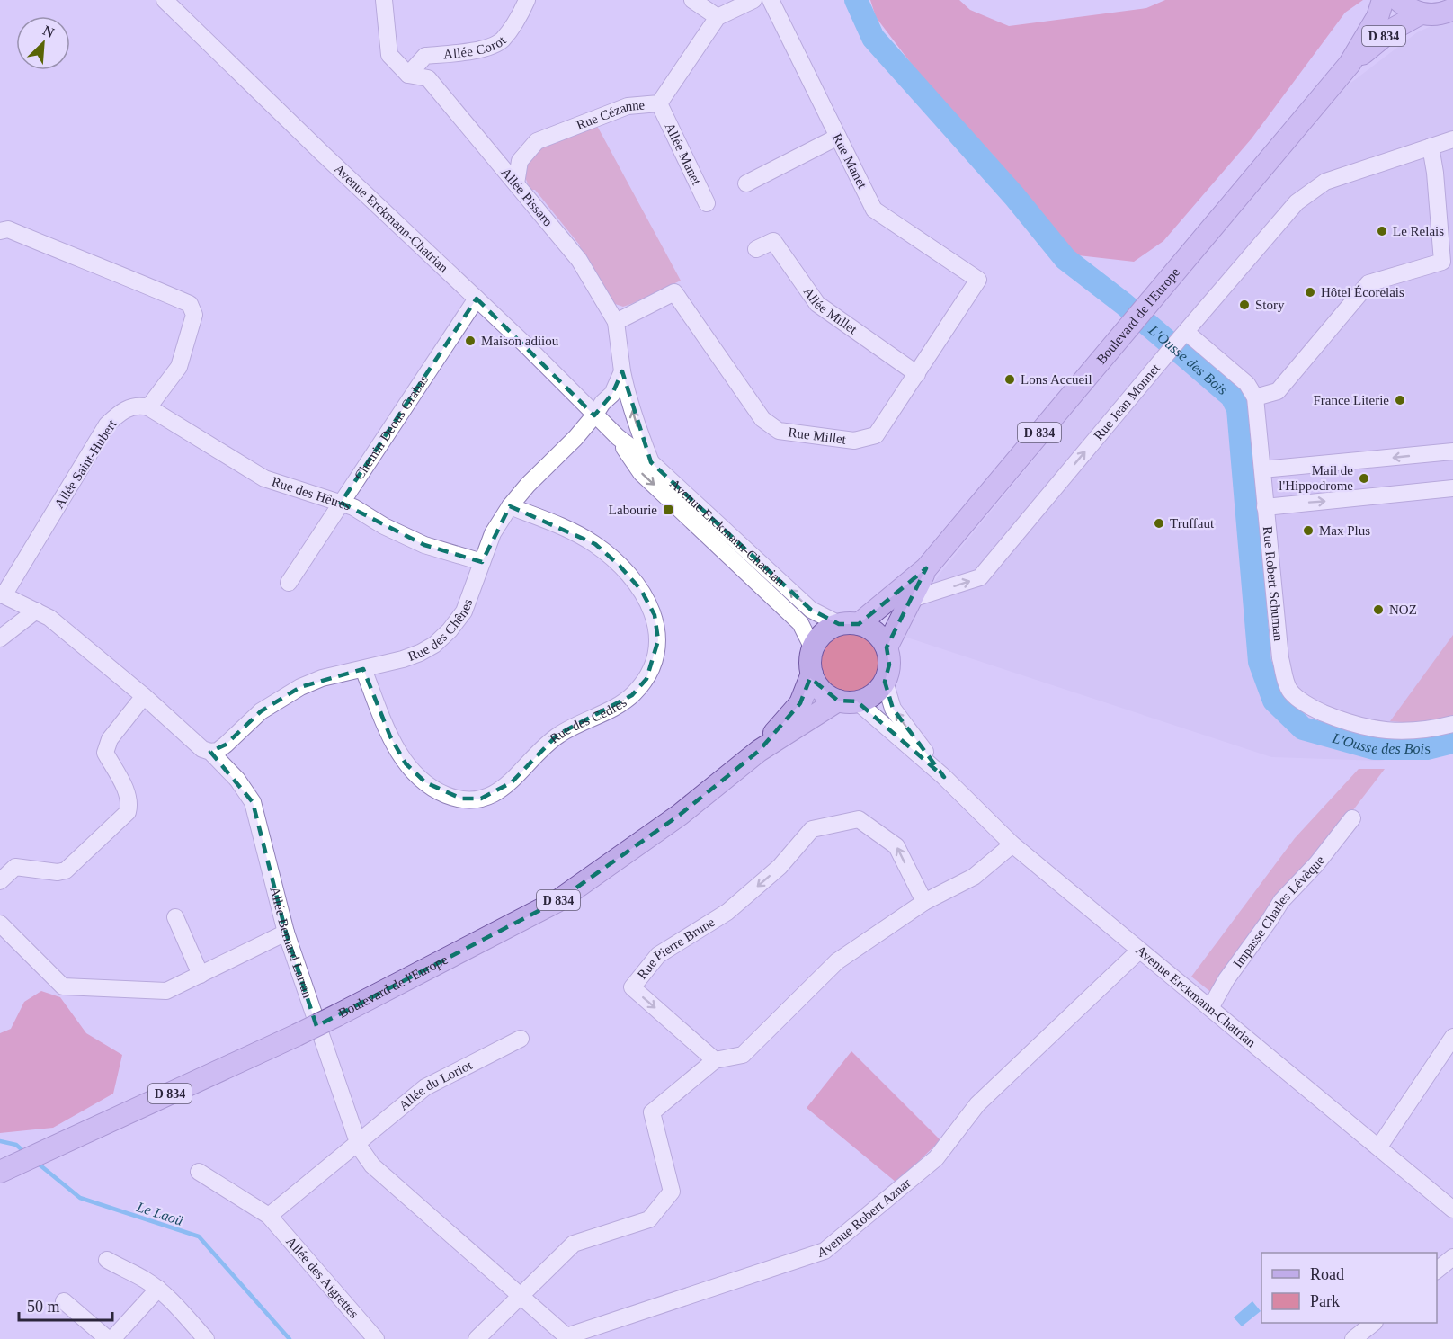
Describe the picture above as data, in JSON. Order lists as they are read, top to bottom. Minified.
{"streets":{"main road":["D 834","Boulevard de l'Europe"],"street":["Allée Corot","Rue Cézanne","Allée Manet","Rue Manet","Allée Pissaro","Avenue Erckmann-Chatrian","Allée Millet","Rue Jean Monnet","Chemin Deous Grabas","Rue Millet","Allée Saint-Hubert","Rue des Hêtres","Rue Robert Schuman","Rue des Chênes","Rue des Cèdres","Impasse Charles Lévèque","Allée Bernard Larran","Rue Pierre Brune","Allée du Loriot","Avenue Robert Aznar","Allée des Aigrettes"]},"crossings":[["Allée Corot","Allée Pissaro"],["Rue Cézanne","Allée Manet"],["Rue Cézanne","Allée Pissaro"],["Rue Manet","Rue Millet"],["Allée Pissaro","Avenue Erckmann-Chatrian"],["Allée Pissaro","Rue Millet"],["Avenue Erckmann-Chatrian","Boulevard de l'Europe"],["Avenue Erckmann-Chatrian","Chemin Deous Grabas"],["Avenue Erckmann-Chatrian","Rue des Chênes"],["Avenue Erckmann-Chatrian","Impasse Charles Lévèque"],["Avenue Erckmann-Chatrian","Avenue Robert Aznar"],["Allée Millet","Rue Millet"],["Boulevard de l'Europe","Rue Jean Monnet"],["Chemin Deous Grabas","Rue des Hêtres"],["Allée Saint-Hubert","Rue des Hêtres"],["Allée Saint-Hubert","Allée Bernard Larran"],["Rue des Hêtres","Rue des Chênes"],["Rue des Chênes","Rue des Cèdres"],["Rue des Chênes","Allée Bernard Larran"],["Allée Bernard Larran","Allée du Loriot"],["Allée Bernard Larran","Avenue Robert Aznar"]],"one_way":["Rue Jean Monnet"],"water":["L'Ousse des Bois","Le Laoü"],"places":{"other":["Le Relais","Hôtel Écorelais","Story","Maison adiiou","Lons Accueil","France Literie","Mail de l'Hippodrome","Truffaut","Max Plus","NOZ"],"transit":["Labourie"]},"legend":["Road","Park"],"scale_bar":"50 m","north":"top right"}
